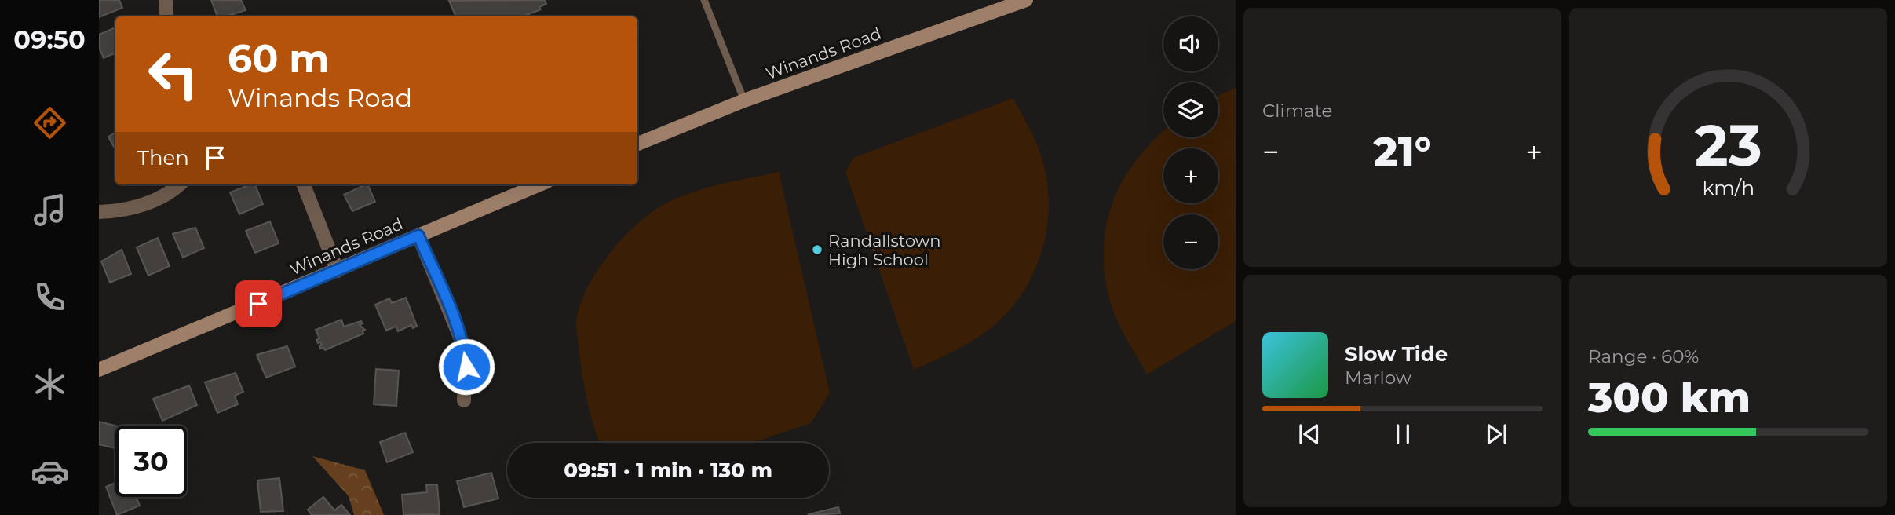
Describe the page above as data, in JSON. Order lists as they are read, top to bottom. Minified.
{"streets":{"street":["Winands Road"]},"places":["Randallstown High School"],"page":{"tabs":"09:50","tile":["Climate",["Range · 60%","300 km"]],"map_buttons":["+","−"],"turn":["60 m","Winands Road"],"heat":["−","21°","+"],"then":"Then","song":["Slow Tide","Marlow"],"limit":"30","trip":"09:51 · 1 min · 130 m","gauge":["23","km/h"]}}
